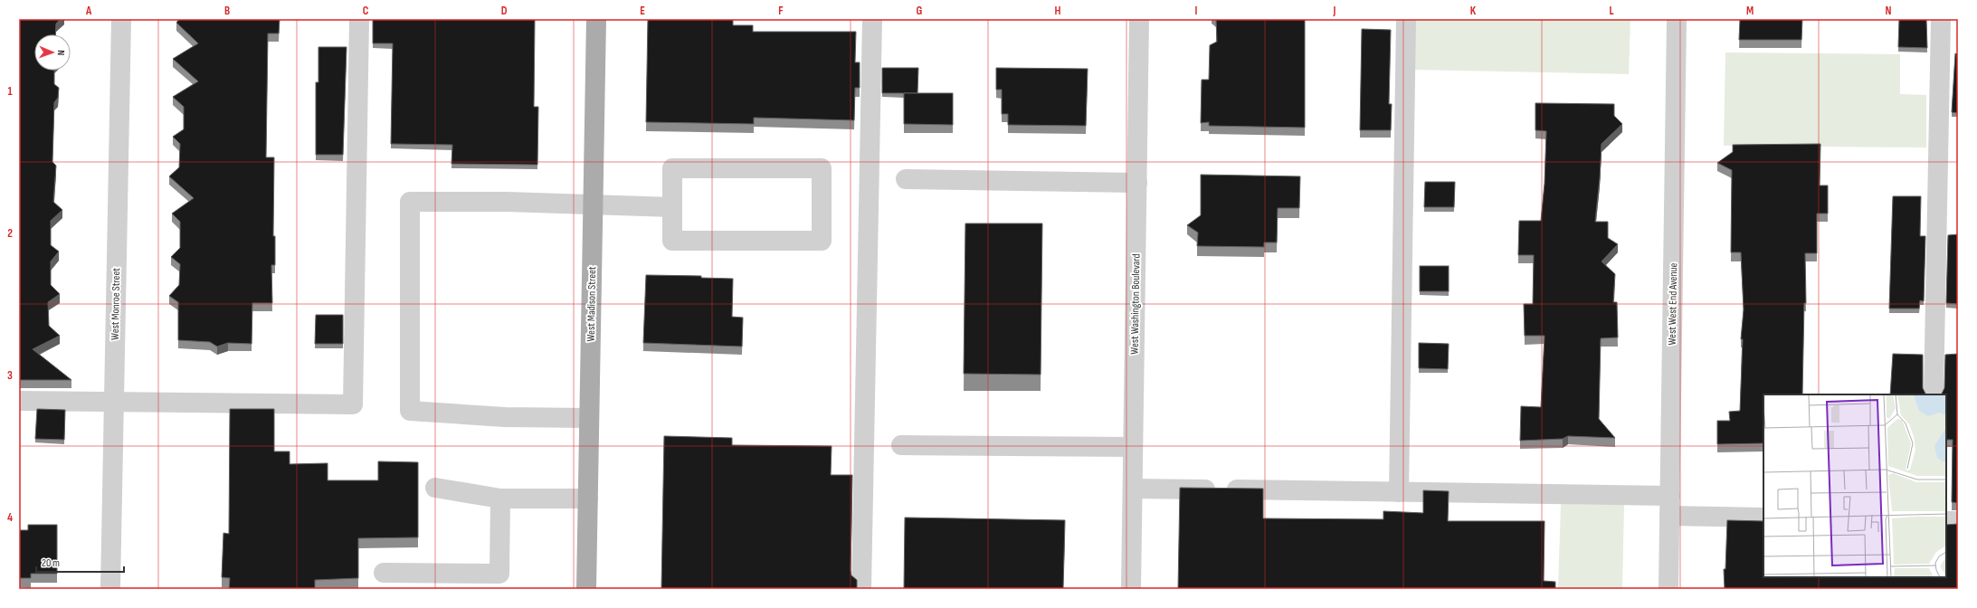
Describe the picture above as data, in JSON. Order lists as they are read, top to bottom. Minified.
{"streets":{"main road":["West Madison Street"],"street":["West Monroe Street","West Washington Boulevard","West West End Avenue"]},"scale_bar":"20 m","north":"right","grid":{"columns":["A","B","C","D","E","F","G","H","I","J","K","L","M","N"],"rows":["1","2","3","4"]}}
